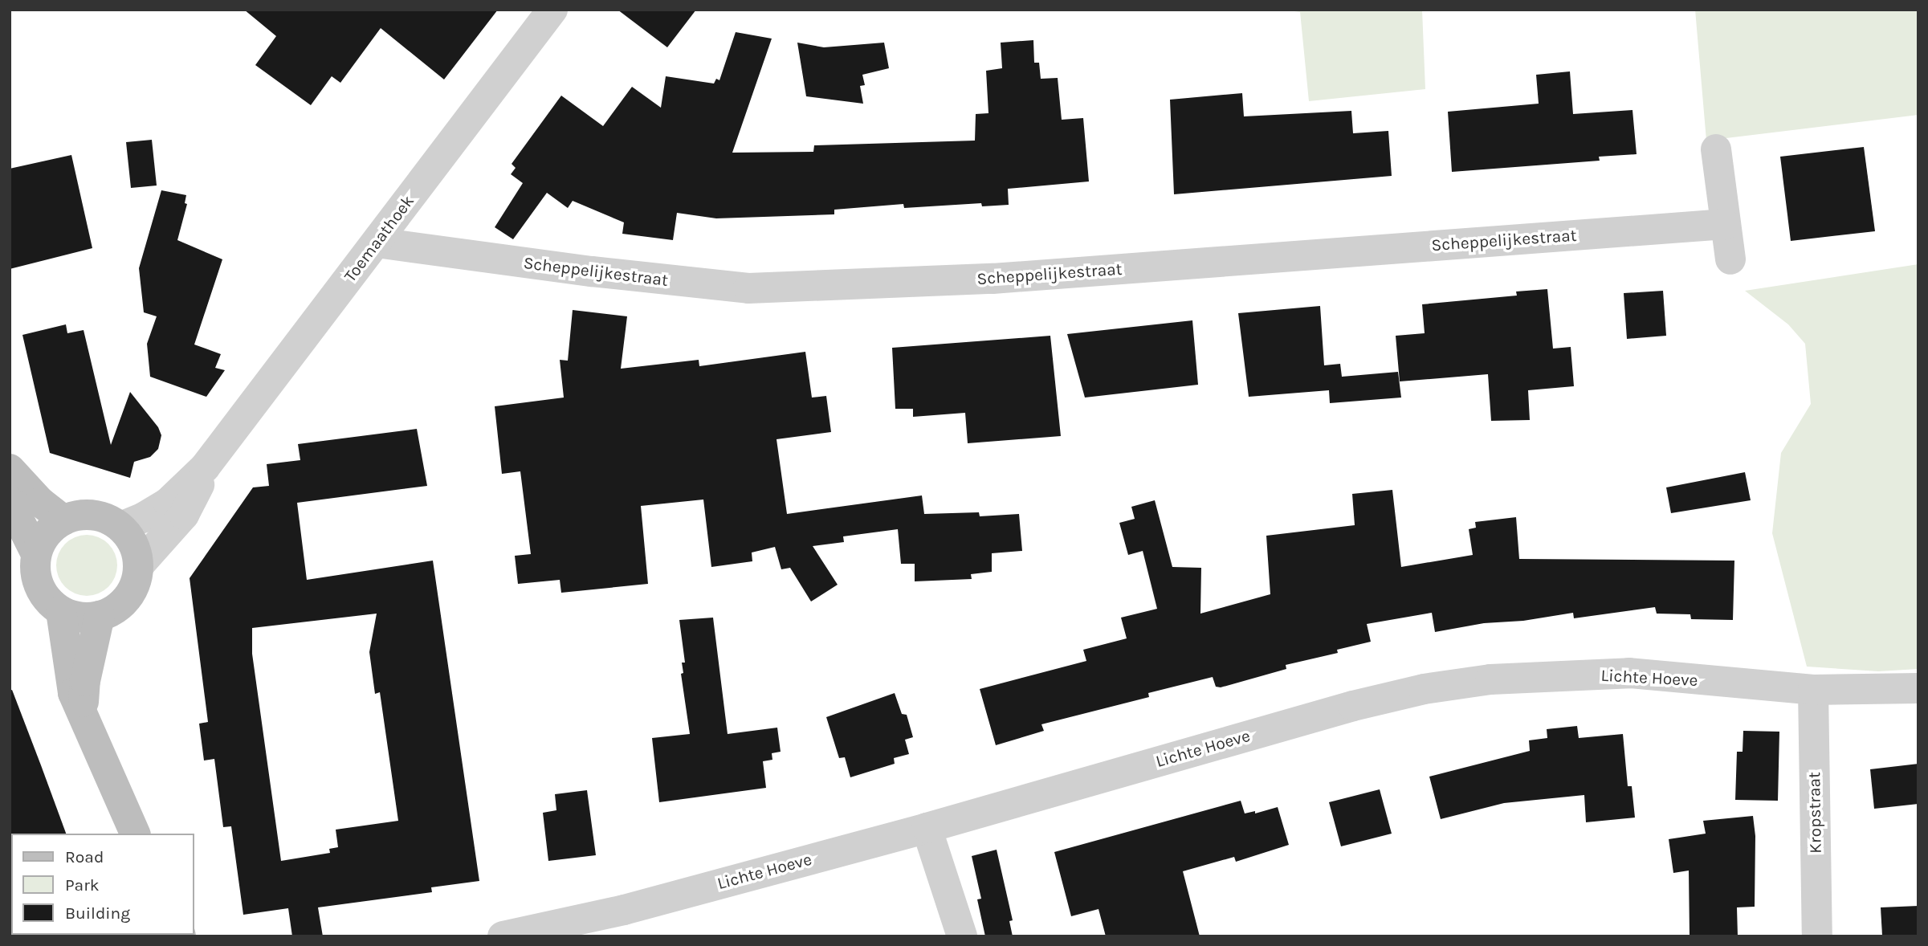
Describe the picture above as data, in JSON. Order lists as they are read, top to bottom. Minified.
{"streets":{"street":["Toemaathoek","Scheppelijkestraat","Lichte Hoeve","Kropstraat"]},"crossings":[["Toemaathoek","Scheppelijkestraat"],["Lichte Hoeve","Kropstraat"]],"legend":["Road","Park","Building"]}
